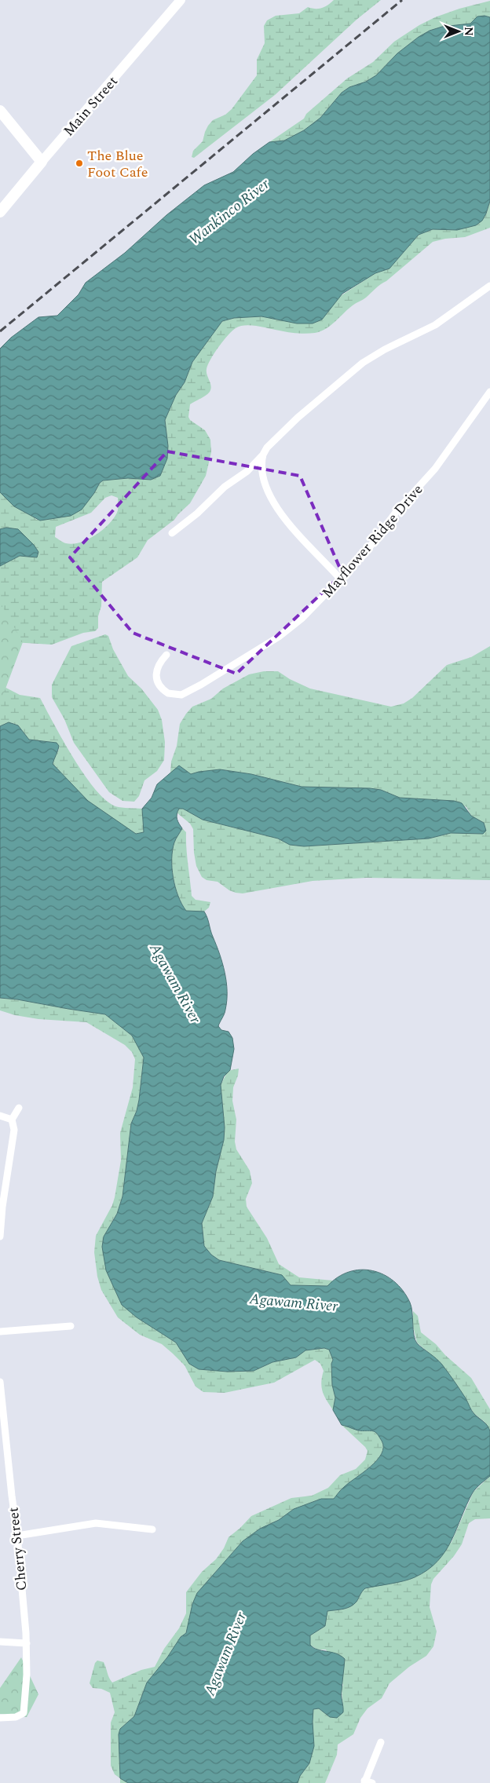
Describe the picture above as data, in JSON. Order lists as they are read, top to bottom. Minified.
{"streets":{"main road":["Main Street"],"street":["Mayflower Ridge Drive","Cherry Street"]},"water":["Wankinco River","Agawam River"],"places":["The Blue Foot Cafe"],"north":"right"}
